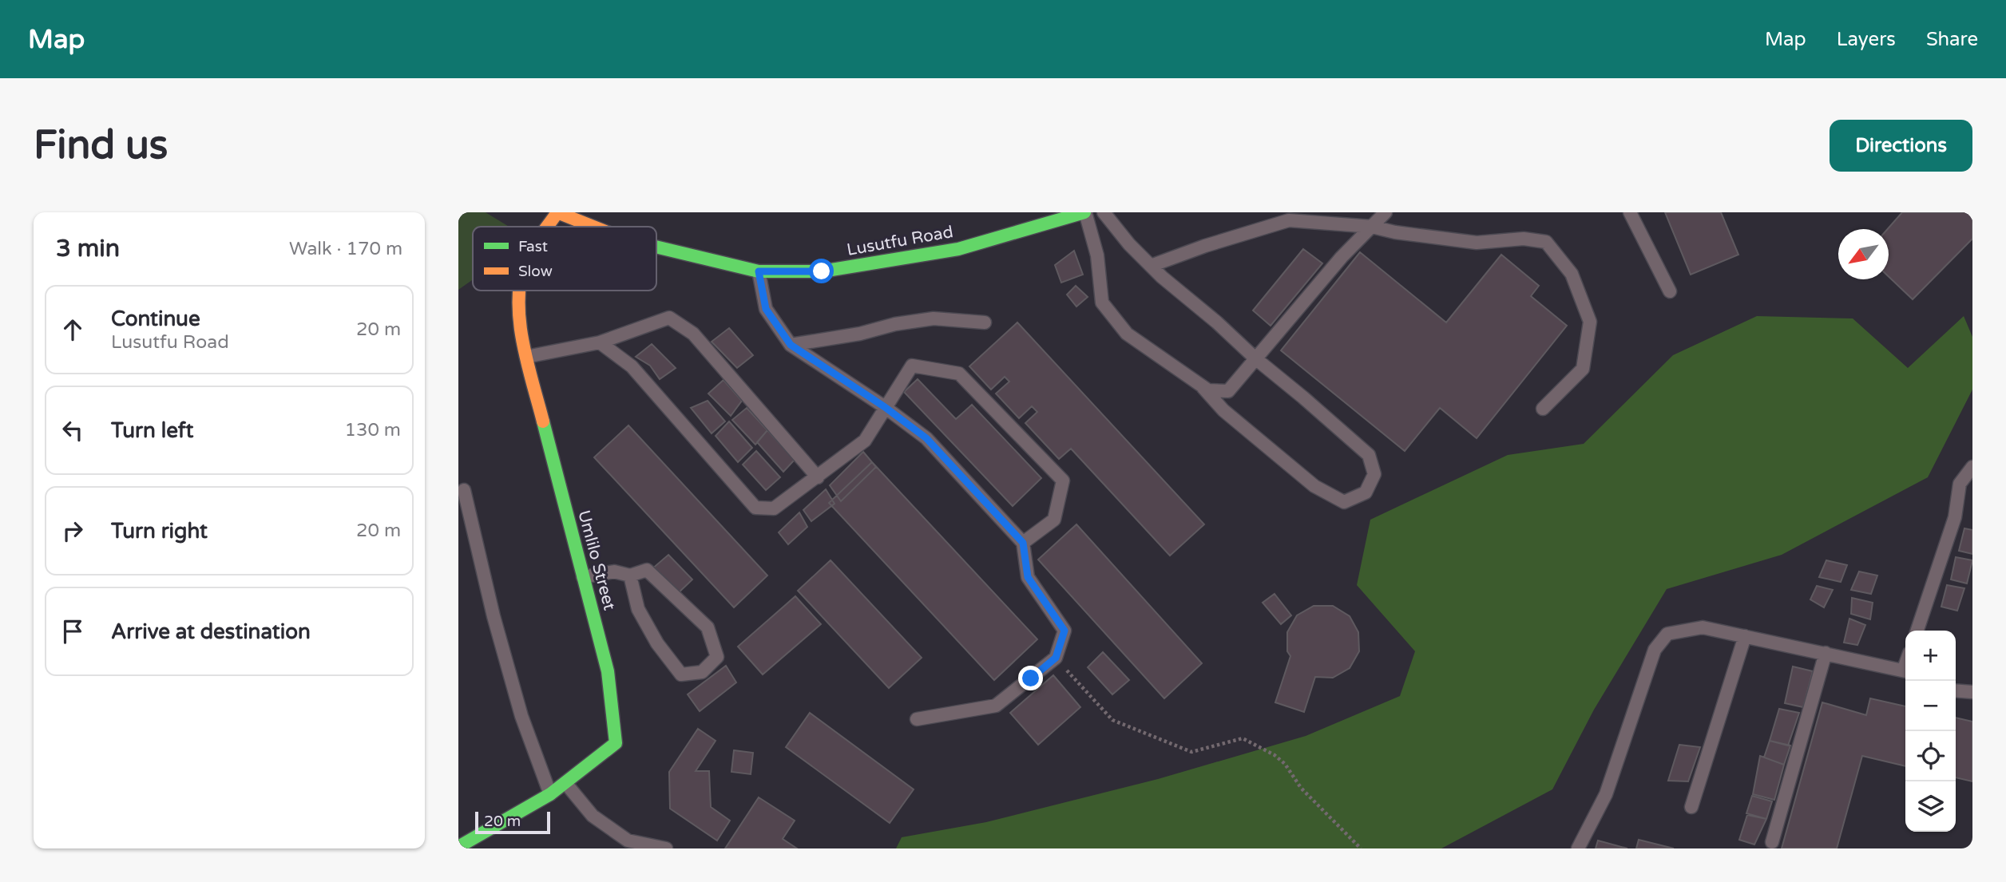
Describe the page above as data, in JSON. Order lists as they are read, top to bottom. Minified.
{"streets":{"street":["Lusutfu Road","Umlilo Street"]},"crossings":[["Lusutfu Road","Umlilo Street"]],"legend":["Fast","Slow"],"scale_bar":"20 m","north":"bottom left","page":{"header":"Map","nav":["Map","Layers","Share"],"buttons":"Directions","title":"Find us","heading":["3 min","Walk · 170 m"],"list":[["Continue","Lusutfu Road","20 m"],["Turn left","130 m"],["Turn right","20 m"],"Arrive at destination"],"map_buttons":["+","−"],"scale":"20 m"}}
